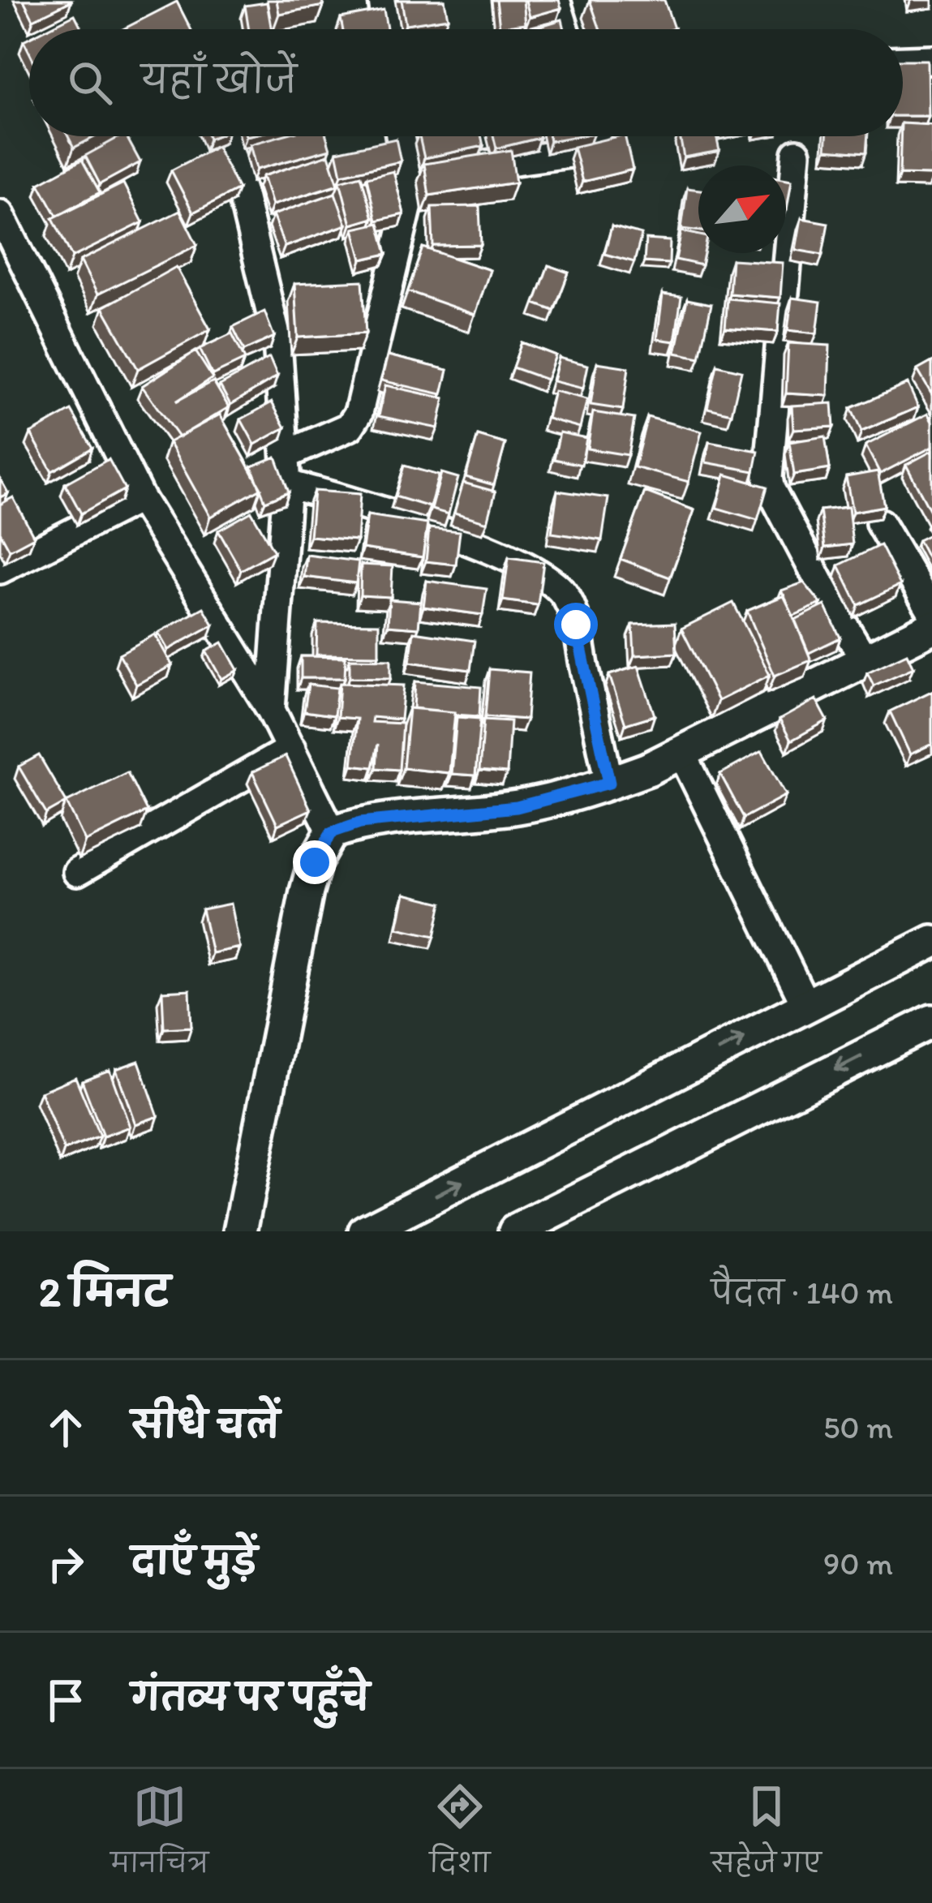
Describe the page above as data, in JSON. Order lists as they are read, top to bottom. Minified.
{"north":"top right","page":{"search":"यहाँ खोजें","heading":["2 मिनट","पैदल · 140 m"],"list":[["सीधे चलें","50 m"],["दाएँ मुड़ें","90 m"],"गंतव्य पर पहुँचे"],"nav":["मानचित्र","दिशा","सहेजे गए"]}}
